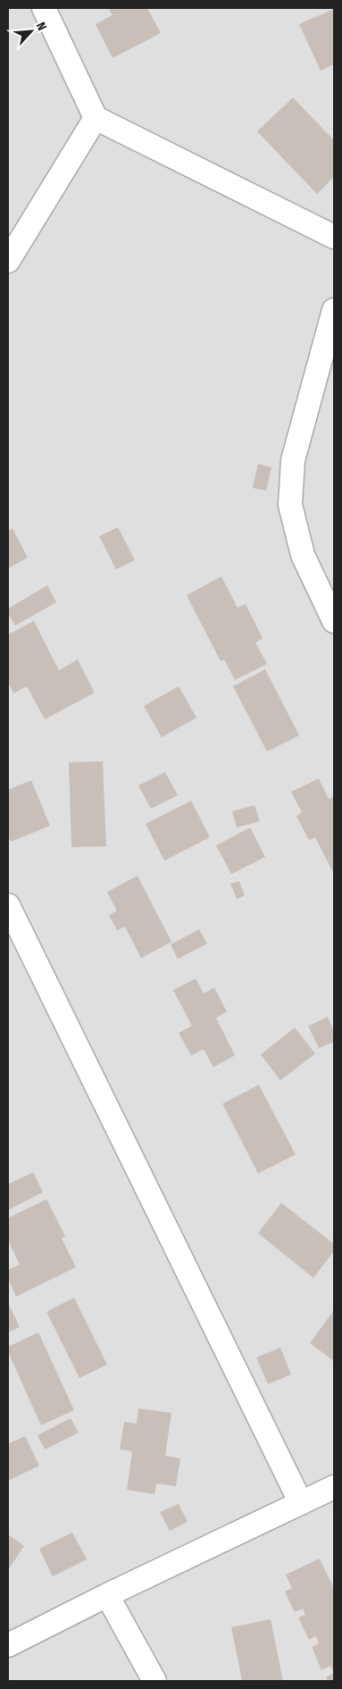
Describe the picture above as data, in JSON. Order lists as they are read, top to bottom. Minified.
{"north":"top right"}
